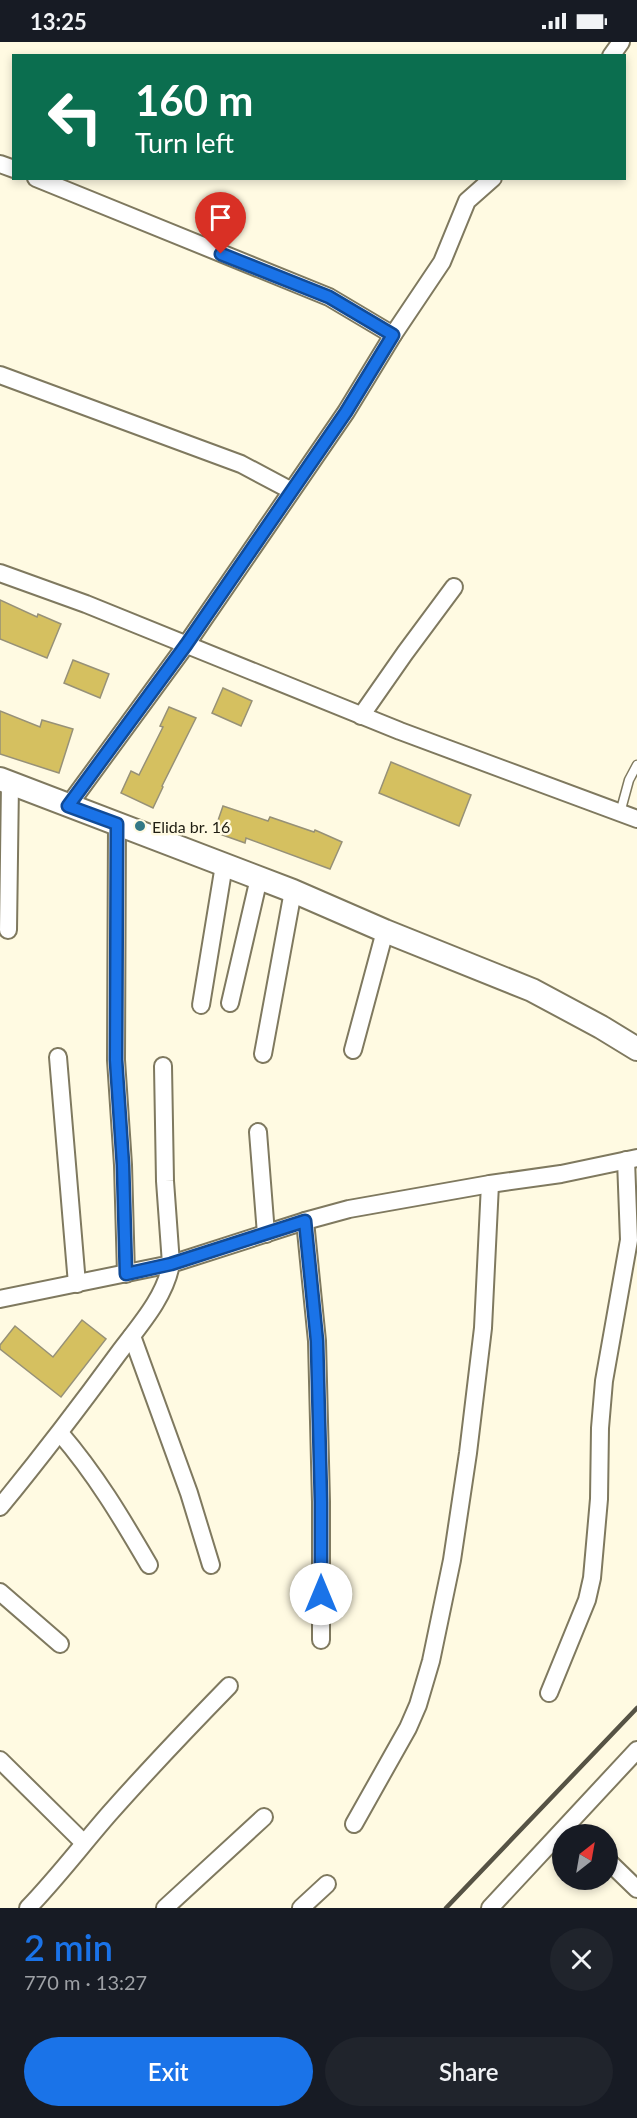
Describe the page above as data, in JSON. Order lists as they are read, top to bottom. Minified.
{"places":["Elida br. 16"],"north":"top right","page":{"status":"13:25","turn":["160 m","Turn left"],"heading":["2 min","770 m · 13:27"],"buttons":["Exit","Share"]}}
